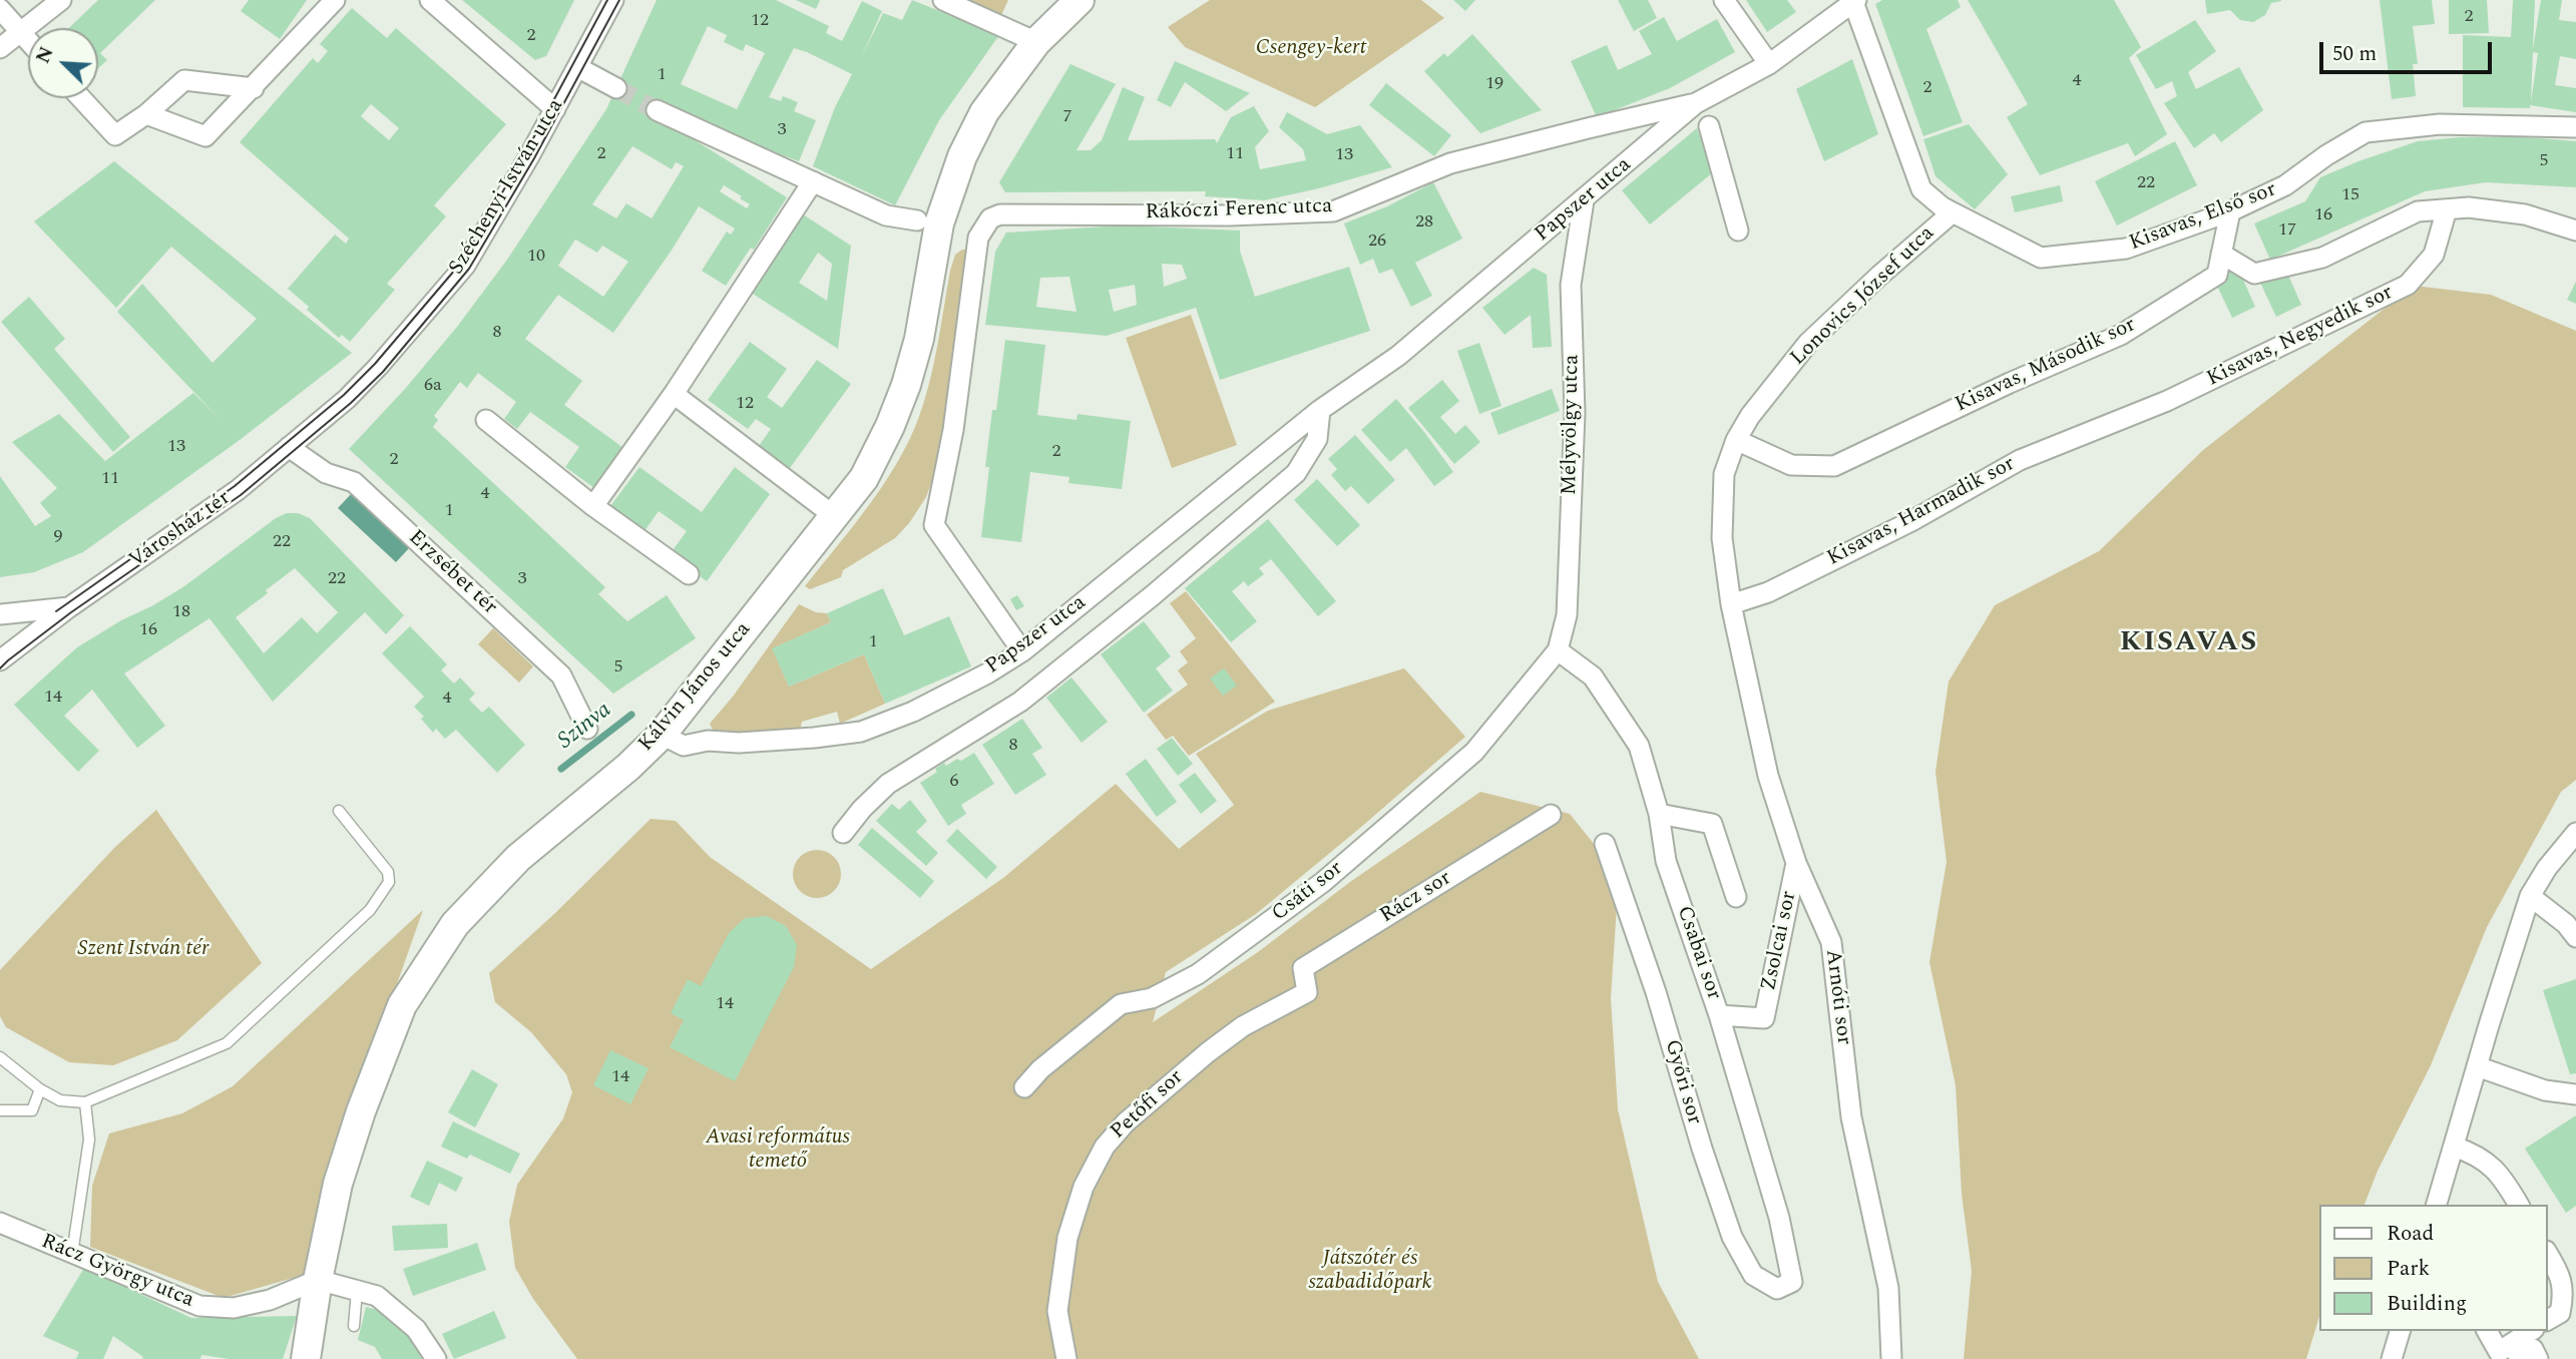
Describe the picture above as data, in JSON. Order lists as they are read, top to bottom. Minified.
{"streets":{"street":["Széchenyi István utca","Papszer utca","Rákóczi Ferenc utca","Kisavas, Első sor","Lonovics József utca","Kisavas, Negyedik sor","Kisavas, Második sor","Mélyvölgy utca","Kisavas, Harmadik sor","Városház tér","Erzsébet tér","Kálvin János utca","Csáti sor","Rácz sor","Zsolcai sor","Csabai sor","Arnóti sor","Győri sor","Petőfi sor","Rácz György utca"]},"crossings":[["Széchenyi István utca","Városház tér"],["Széchenyi István utca","Erzsébet tér"],["Papszer utca","Rákóczi Ferenc utca"],["Papszer utca","Lonovics József utca"],["Papszer utca","Mélyvölgy utca"],["Papszer utca","Kálvin János utca"],["Kisavas, Első sor","Lonovics József utca"],["Kisavas, Első sor","Kisavas, Második sor"],["Lonovics József utca","Kisavas, Második sor"],["Lonovics József utca","Kisavas, Harmadik sor"],["Lonovics József utca","Arnóti sor"],["Kisavas, Negyedik sor","Kisavas, Harmadik sor"],["Mélyvölgy utca","Csáti sor"],["Mélyvölgy utca","Csabai sor"],["Kisavas, Harmadik sor","Arnóti sor"],["Városház tér","Erzsébet tér"],["Kálvin János utca","Rácz György utca"],["Csáti sor","Csabai sor"],["Rácz sor","Petőfi sor"],["Zsolcai sor","Csabai sor"],["Zsolcai sor","Arnóti sor"],["Csabai sor","Győri sor"]],"districts":["KISAVAS"],"water":["Szinva"],"parks":["Csengey-kert","Szent István tér","Avasi református temető","Játszótér és szabadidőpark"],"house_numbers":["2","12","2","1","4","19","2","7","3","2","11","13","5","22","15","16","28","17","26","10","8","6a","12","13","2","2","11","4","1","9","22","22","3","18","16","1","5","14","4","8","6","14","14"],"legend":["Road","Park","Building"],"scale_bar":"50 m","north":"top left"}
